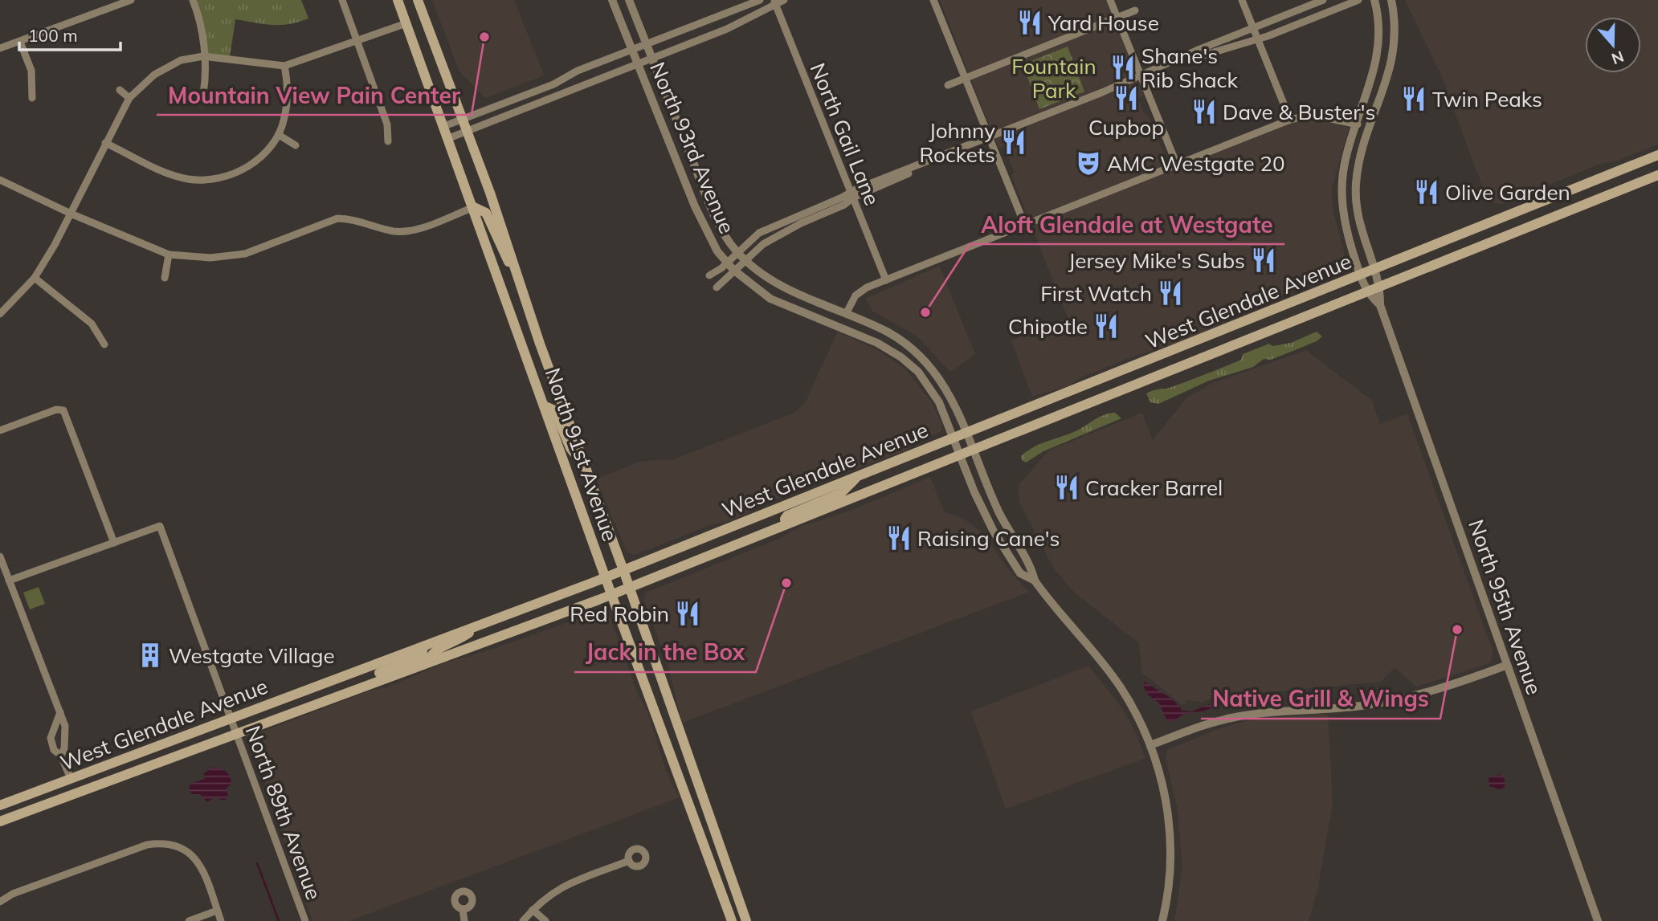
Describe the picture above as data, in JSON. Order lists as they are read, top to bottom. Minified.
{"streets":{"main road":["West Glendale Avenue","North 91st Avenue"],"street":["North Gail Lane","North 93rd Avenue","North 95th Avenue","North 89th Avenue"]},"crossings":[["North 93rd Avenue","West Glendale Avenue"],["West Glendale Avenue","North 91st Avenue"],["West Glendale Avenue","North 95th Avenue"],["West Glendale Avenue","North 89th Avenue"]],"parks":["Fountain Park"],"places":{"restaurant":["Yard House","Shane's Rib Shack","Cupbop","Twin Peaks","Dave & Buster's","Johnny Rockets","Olive Garden","Jersey Mike's Subs","First Watch","Chipotle","Cracker Barrel","Raising Cane's","Red Robin"],"other":["Mountain View Pain Center","Aloft Glendale at Westgate","Jack in the Box","Native Grill & Wings"],"theatre":["AMC Westgate 20"],"building":["Westgate Village"]},"scale_bar":"100 m","north":"bottom"}
